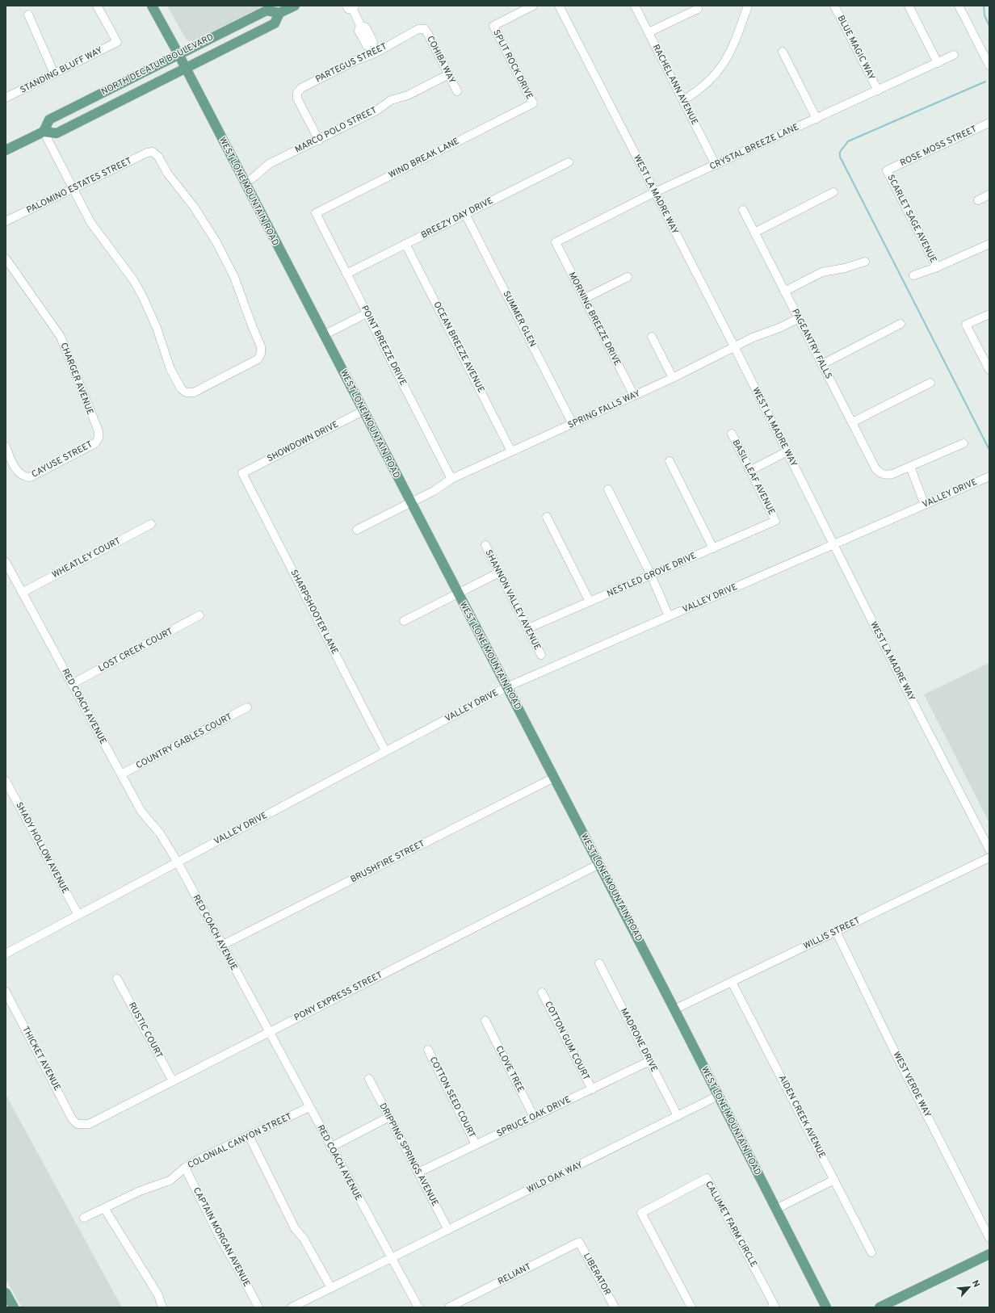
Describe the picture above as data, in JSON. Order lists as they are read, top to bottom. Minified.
{"streets":{"main road":["NORTH DECATUR BOULEVARD","WEST LONE MOUNTAIN ROAD"],"street":["BLUE MAGIC WAY","COHIBA WAY","PARTEGUS STREET","SPLIT ROCK DRIVE","STANDING BLUFF WAY","RACHEL ANN AVENUE","MARCO POLO STREET","ROSE MOSS STREET","CRYSTAL BREEZE LANE","WIND BREAK LANE","PALOMINO ESTATES STREET","WEST LA MADRE WAY","BREEZY DAY DRIVE","SCARLET SAGE AVENUE","SUMMER GLEN","MORNING BREEZE DRIVE","PAGEANTRY FALLS","POINT BREEZE DRIVE","OCEAN BREEZE AVENUE","CHARGER AVENUE","SPRING FALLS WAY","SHOWDOWN DRIVE","CAYUSE STREET","BASIL LEAF AVENUE","VALLEY DRIVE","WHEATLEY COURT","NESTLED GROVE DRIVE","SHANNON VALLEY AVENUE","SHARPSHOOTER LANE","LOST CREEK COURT","RED COACH AVENUE","COUNTRY GABLES COURT","SHADY HOLLOW AVENUE","BRUSHFIRE STREET","WILLIS STREET","PONY EXPRESS STREET","RUSTIC COURT","MADRONE DRIVE","COTTON GUM COURT","THICKET AVENUE","CLOVE TREE","WEST VERDE WAY","COTTON SEED COURT","SPRUCE OAK DRIVE","AIDEN CREEK AVENUE","COLONIAL CANYON STREET","DRIPPING SPRINGS AVENUE","WILD OAK WAY","CALUMET FARM CIRCLE","CAPTAIN MORGAN AVENUE","RELIANT","LIBERATOR"]},"crossings":[["BLUE MAGIC WAY","CRYSTAL BREEZE LANE"],["COHIBA WAY","PARTEGUS STREET"],["COHIBA WAY","MARCO POLO STREET"],["PARTEGUS STREET","MARCO POLO STREET"],["NORTH DECATUR BOULEVARD","WEST LONE MOUNTAIN ROAD"],["SPLIT ROCK DRIVE","WIND BREAK LANE"],["RACHEL ANN AVENUE","CRYSTAL BREEZE LANE"],["MARCO POLO STREET","WEST LONE MOUNTAIN ROAD"],["ROSE MOSS STREET","SCARLET SAGE AVENUE"],["CRYSTAL BREEZE LANE","WEST LA MADRE WAY"],["CRYSTAL BREEZE LANE","MORNING BREEZE DRIVE"],["WIND BREAK LANE","POINT BREEZE DRIVE"],["WEST LONE MOUNTAIN ROAD","SPRING FALLS WAY"],["WEST LONE MOUNTAIN ROAD","SHOWDOWN DRIVE"],["WEST LONE MOUNTAIN ROAD","VALLEY DRIVE"],["WEST LONE MOUNTAIN ROAD","BRUSHFIRE STREET"],["WEST LONE MOUNTAIN ROAD","WILLIS STREET"],["WEST LONE MOUNTAIN ROAD","PONY EXPRESS STREET"],["WEST LONE MOUNTAIN ROAD","WILD OAK WAY"],["WEST LA MADRE WAY","SPRING FALLS WAY"],["WEST LA MADRE WAY","VALLEY DRIVE"],["BREEZY DAY DRIVE","SUMMER GLEN"],["BREEZY DAY DRIVE","POINT BREEZE DRIVE"],["BREEZY DAY DRIVE","OCEAN BREEZE AVENUE"],["SUMMER GLEN","SPRING FALLS WAY"],["MORNING BREEZE DRIVE","SPRING FALLS WAY"],["PAGEANTRY FALLS","SPRING FALLS WAY"],["POINT BREEZE DRIVE","SPRING FALLS WAY"],["OCEAN BREEZE AVENUE","SPRING FALLS WAY"],["CHARGER AVENUE","CAYUSE STREET"],["SHOWDOWN DRIVE","SHARPSHOOTER LANE"],["BASIL LEAF AVENUE","NESTLED GROVE DRIVE"],["VALLEY DRIVE","SHARPSHOOTER LANE"],["VALLEY DRIVE","RED COACH AVENUE"],["VALLEY DRIVE","SHADY HOLLOW AVENUE"],["WHEATLEY COURT","RED COACH AVENUE"],["NESTLED GROVE DRIVE","SHANNON VALLEY AVENUE"],["LOST CREEK COURT","RED COACH AVENUE"],["RED COACH AVENUE","COUNTRY GABLES COURT"],["RED COACH AVENUE","BRUSHFIRE STREET"],["RED COACH AVENUE","PONY EXPRESS STREET"],["RED COACH AVENUE","COLONIAL CANYON STREET"],["RED COACH AVENUE","WILD OAK WAY"],["WILLIS STREET","WEST VERDE WAY"],["WILLIS STREET","AIDEN CREEK AVENUE"],["PONY EXPRESS STREET","RUSTIC COURT"],["PONY EXPRESS STREET","THICKET AVENUE"],["MADRONE DRIVE","SPRUCE OAK DRIVE"],["MADRONE DRIVE","WILD OAK WAY"],["COTTON GUM COURT","SPRUCE OAK DRIVE"],["CLOVE TREE","SPRUCE OAK DRIVE"],["COTTON SEED COURT","SPRUCE OAK DRIVE"],["SPRUCE OAK DRIVE","DRIPPING SPRINGS AVENUE"],["COLONIAL CANYON STREET","CAPTAIN MORGAN AVENUE"],["DRIPPING SPRINGS AVENUE","WILD OAK WAY"],["RELIANT","LIBERATOR"]],"north":"top right"}
